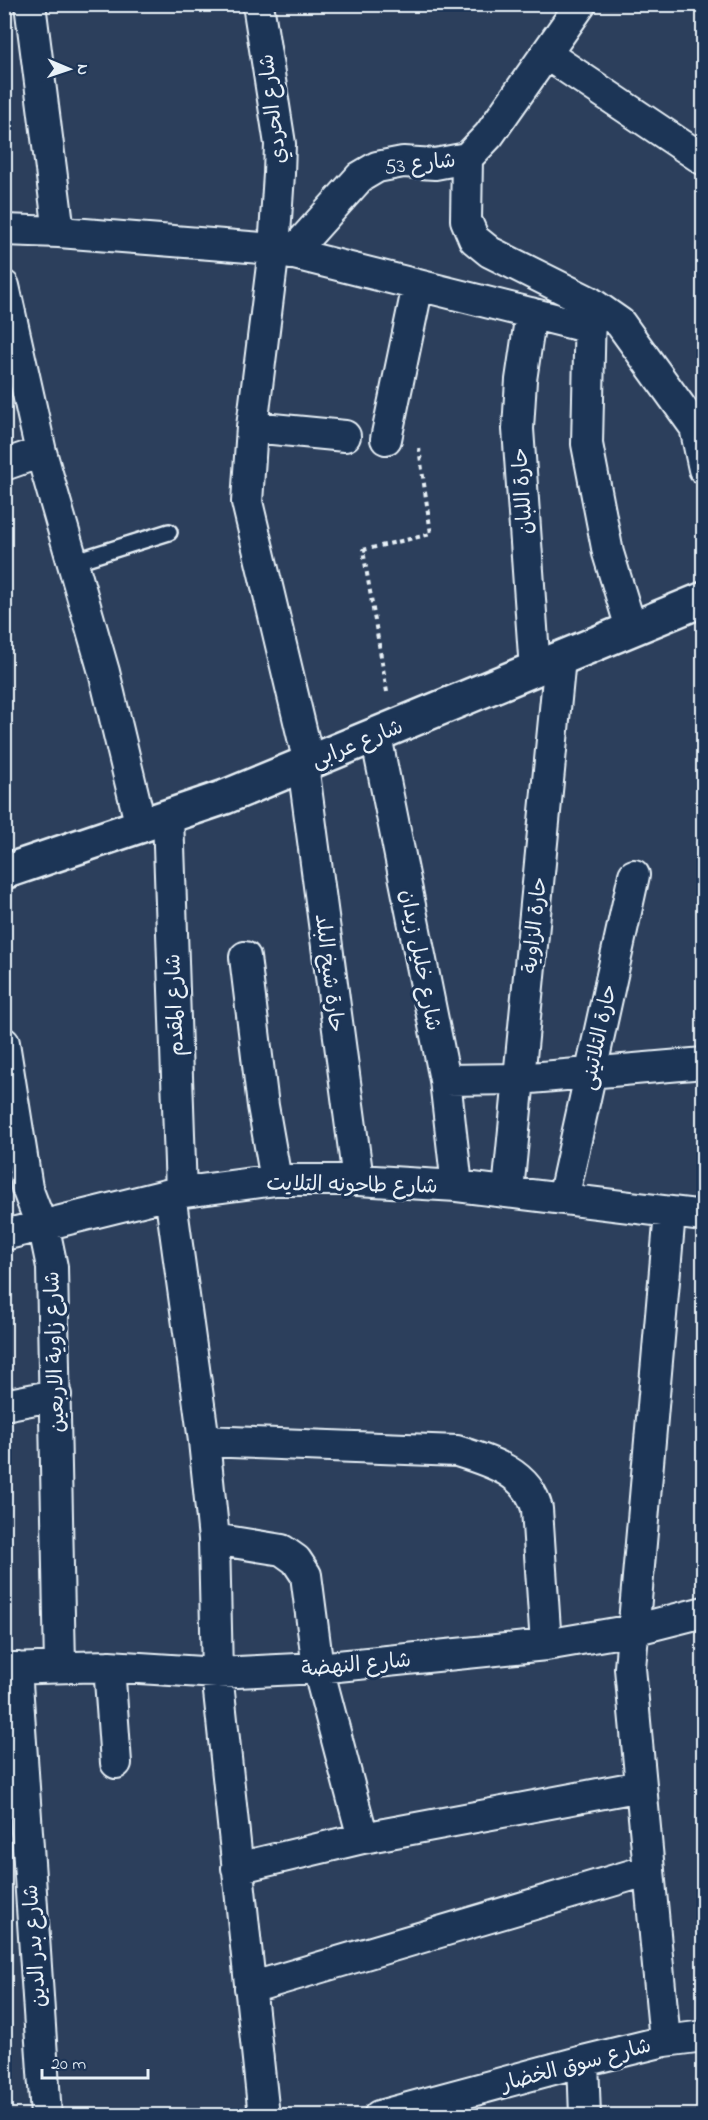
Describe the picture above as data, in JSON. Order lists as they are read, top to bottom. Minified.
{"streets":{"street":["شارع الحردي","شارع 53","حارة اللبان","شارع عرابى","حارة الزاوية","شارع خليل زيدان","حارة شيخ البلد","شارع المقدم","حارة التلاتينى","شارع طاحونه التلايت","شارع زاوية الاربعين","شارع النهضة","شارع بدر الدين","شارع سوق الخضار"]},"crossings":[["شارع الحردي","شارع 53"],["شارع الحردي","حارة شيخ البلد"],["حارة اللبان","شارع عرابى"],["حارة اللبان","حارة الزاوية"],["شارع عرابى","حارة الزاوية"],["شارع عرابى","شارع خليل زيدان"],["شارع عرابى","حارة شيخ البلد"],["شارع عرابى","شارع المقدم"],["حارة الزاوية","شارع طاحونه التلايت"],["شارع خليل زيدان","شارع طاحونه التلايت"],["حارة شيخ البلد","شارع طاحونه التلايت"],["شارع المقدم","شارع طاحونه التلايت"],["شارع المقدم","شارع النهضة"],["حارة التلاتينى","شارع طاحونه التلايت"],["شارع طاحونه التلايت","شارع زاوية الاربعين"],["شارع زاوية الاربعين","شارع النهضة"],["شارع النهضة","شارع بدر الدين"]],"scale_bar":"20 m","north":"right"}
